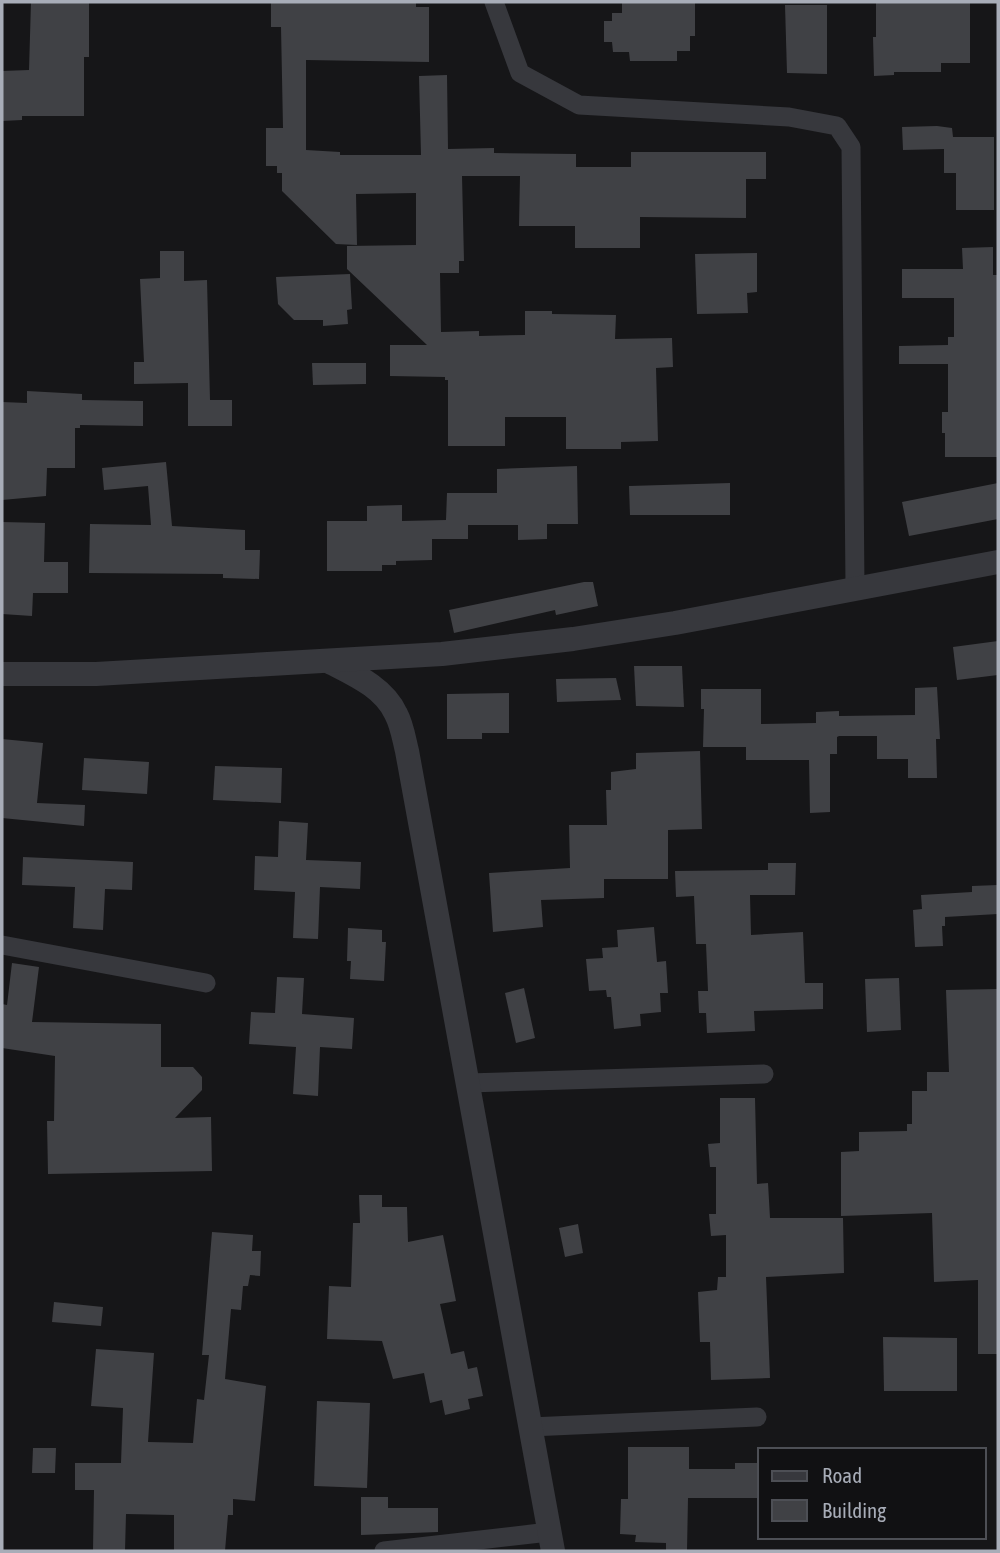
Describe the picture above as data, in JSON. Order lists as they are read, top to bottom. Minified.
{"legend":["Road","Building"]}
